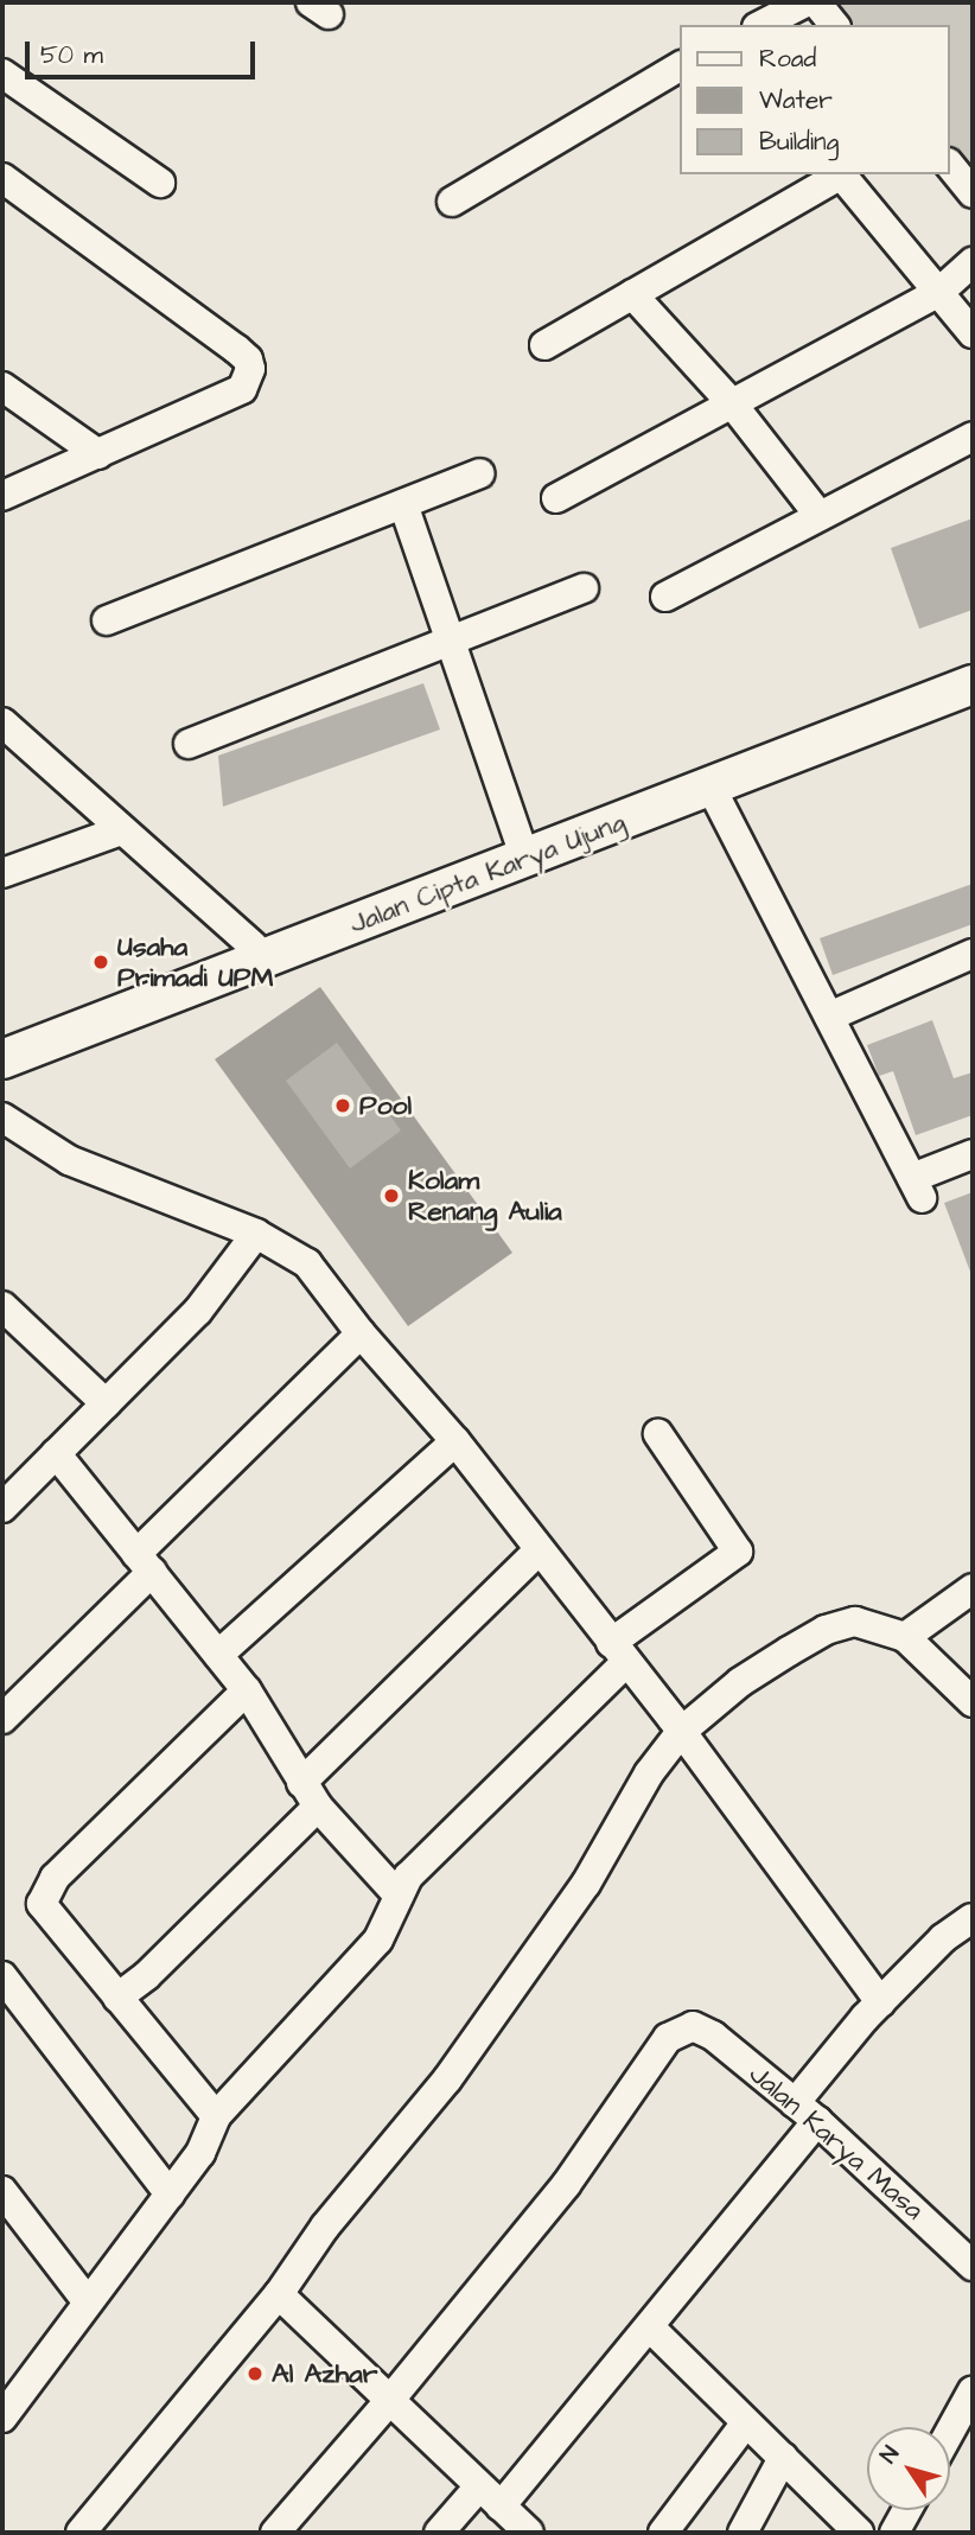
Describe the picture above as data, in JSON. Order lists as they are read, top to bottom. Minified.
{"streets":{"main road":["Jalan Cipta Karya Ujung"],"street":["Jalan Karya Masa"]},"places":["Usaha Primadi UPM","Pool","Kolam Renang Aulia","Al Azhar"],"legend":["Road","Water","Building"],"scale_bar":"50 m","north":"top left"}
